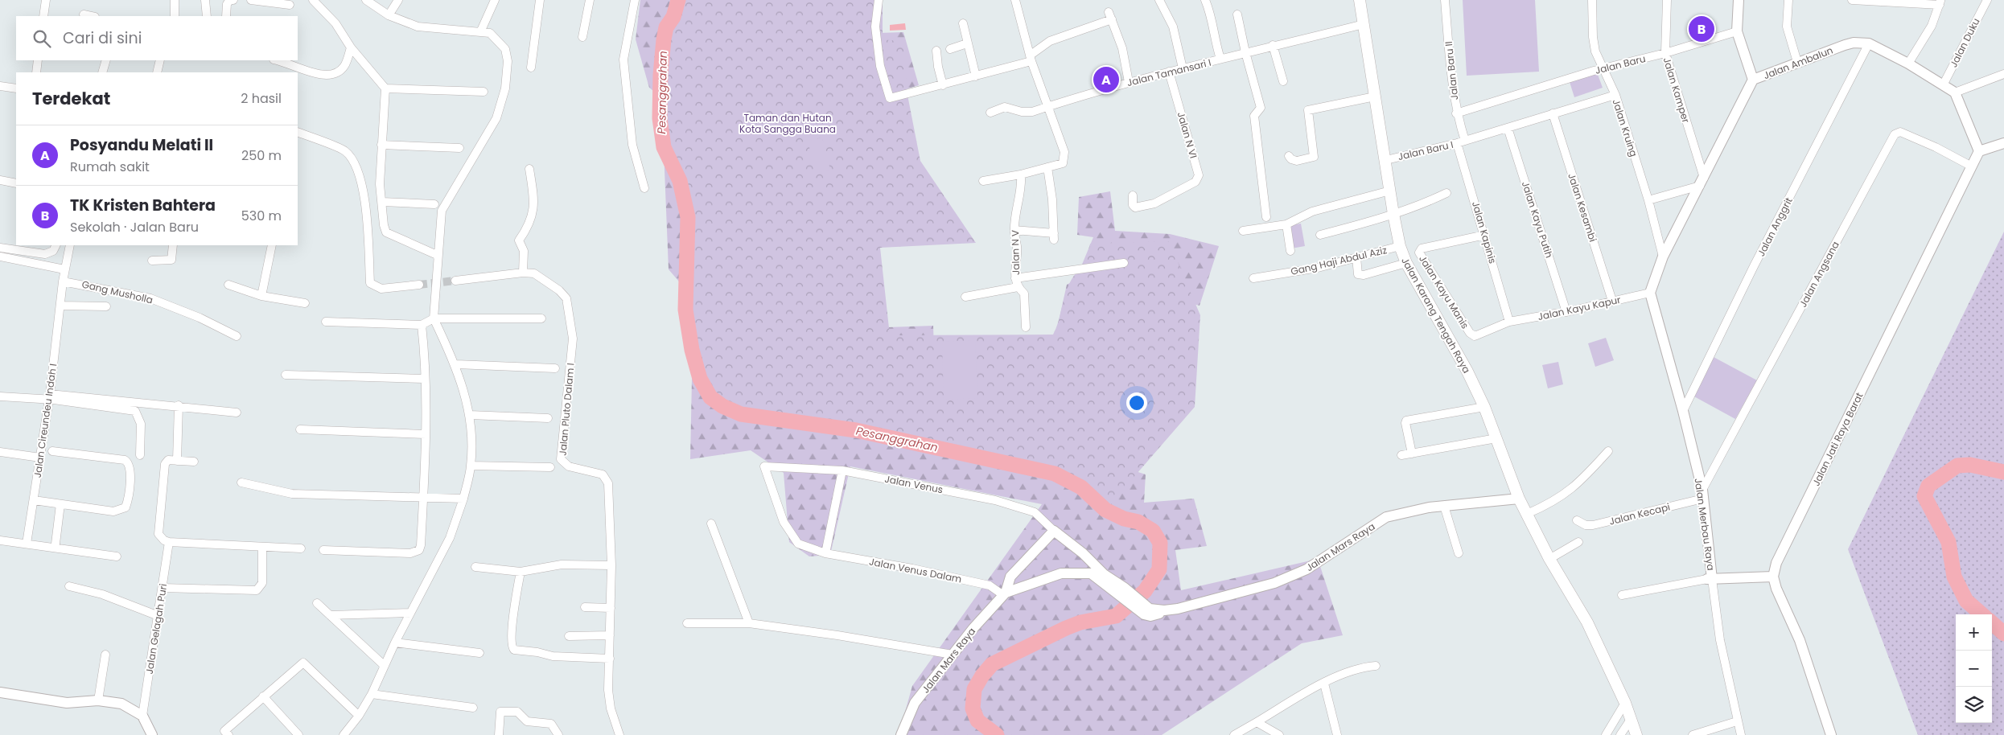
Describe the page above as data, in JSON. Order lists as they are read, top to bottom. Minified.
{"streets":{"main road":["Jalan Karang Tengah Raya"],"street":["Jalan Duku","Jalan Ambalun","Jalan Baru","Jalan Baru II","Jalan Tamansari I","Jalan Kamper","Jalan Kruing","Jalan N VI","Jalan Baru I","Jalan Kesambi","Jalan Kayu Putih","Jalan Anggrit","Jalan Kapinis","Jalan N V","Gang Haji Abdul Aziz","Jalan Angsana","Gang Musholla","Jalan Kayu Manis","Jalan Kayu Kapur","Jalan Pluto Dalam I","Jalan Cireundeu Indah I","Jalan Jati Raya Barat","Jalan Venus","Jalan Kecapi","Jalan Merbau Raya","Jalan Mars Raya","Jalan Venus Dalam","Jalan Gelagah Puri"]},"crossings":[["Jalan Duku","Jalan Ambalun"],["Jalan Ambalun","Jalan Kamper"],["Jalan Ambalun","Jalan Kruing"],["Jalan Ambalun","Jalan Anggrit"],["Jalan Ambalun","Jalan Kayu Kapur"],["Jalan Ambalun","Jalan Merbau Raya"],["Jalan Baru","Jalan Baru II"],["Jalan Baru","Jalan Kamper"],["Jalan Baru","Jalan Kruing"],["Jalan Baru II","Jalan Baru I"],["Jalan Baru II","Jalan Kapinis"],["Jalan Tamansari I","Jalan N VI"],["Jalan Tamansari I","Jalan Karang Tengah Raya"],["Jalan Kruing","Jalan Baru I"],["Jalan Baru I","Jalan Kesambi"],["Jalan Baru I","Jalan Kayu Putih"],["Jalan Baru I","Jalan Kapinis"],["Jalan Baru I","Jalan Karang Tengah Raya"],["Jalan Kesambi","Jalan Kayu Kapur"],["Jalan Kayu Putih","Jalan Kayu Kapur"],["Jalan Anggrit","Jalan Merbau Raya"],["Jalan Kapinis","Jalan Kayu Manis"],["Jalan Kapinis","Jalan Kayu Kapur"],["Gang Haji Abdul Aziz","Jalan Karang Tengah Raya"],["Jalan Angsana","Jalan Jati Raya Barat"],["Jalan Angsana","Jalan Kecapi"],["Jalan Angsana","Jalan Merbau Raya"],["Gang Musholla","Jalan Cireundeu Indah I"],["Jalan Kayu Manis","Jalan Kayu Kapur"],["Jalan Kayu Kapur","Jalan Merbau Raya"],["Jalan Karang Tengah Raya","Jalan Mars Raya"],["Jalan Venus","Jalan Mars Raya"],["Jalan Venus","Jalan Venus Dalam"],["Jalan Kecapi","Jalan Merbau Raya"],["Jalan Mars Raya","Jalan Venus Dalam"]],"water":["Pesanggrahan"],"parks":["Taman dan Hutan Kota Sangga Buana"],"page":{"pins":["B","A"],"search":"Cari di sini","heading":["Terdekat","2 hasil"],"list":[{"mark":"A","name":"Posyandu Melati II","note":"Rumah sakit","value":"250 m"},{"mark":"B","name":"TK Kristen Bahtera","note":"Sekolah · Jalan Baru","value":"530 m"}],"map_buttons":["+","−"]}}
